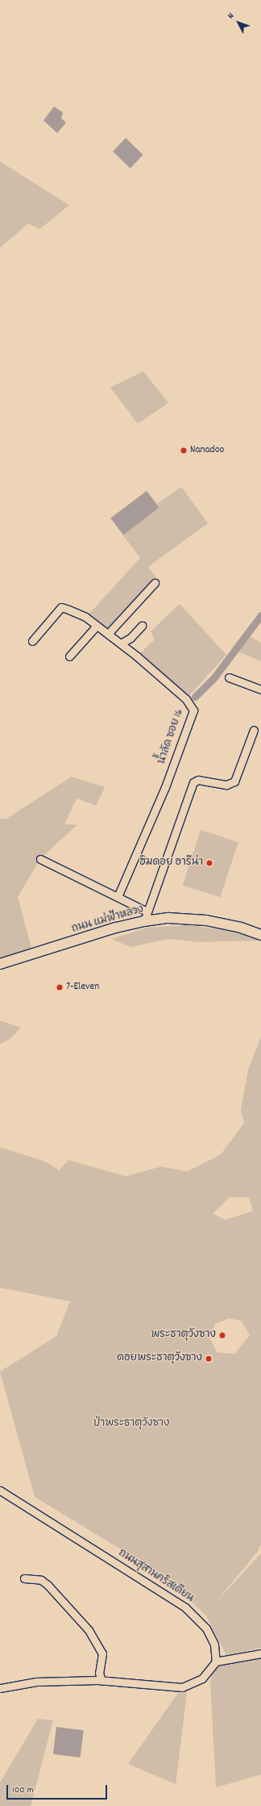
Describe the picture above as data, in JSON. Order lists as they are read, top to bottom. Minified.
{"streets":{"street":["น้ำลัด ซอย 16","ถนน แม่ฟ้าหลวง","ถนนสุสานคริสเตียน"]},"parks":["ป่าพระธาตุวังซาง"],"places":["Nanadoo","ฮิมดอย อารีน่า","7-Eleven","พระธาตุวังซาง","ดอยพระธาตุวังซาง"],"scale_bar":"100 m","north":"top left"}
